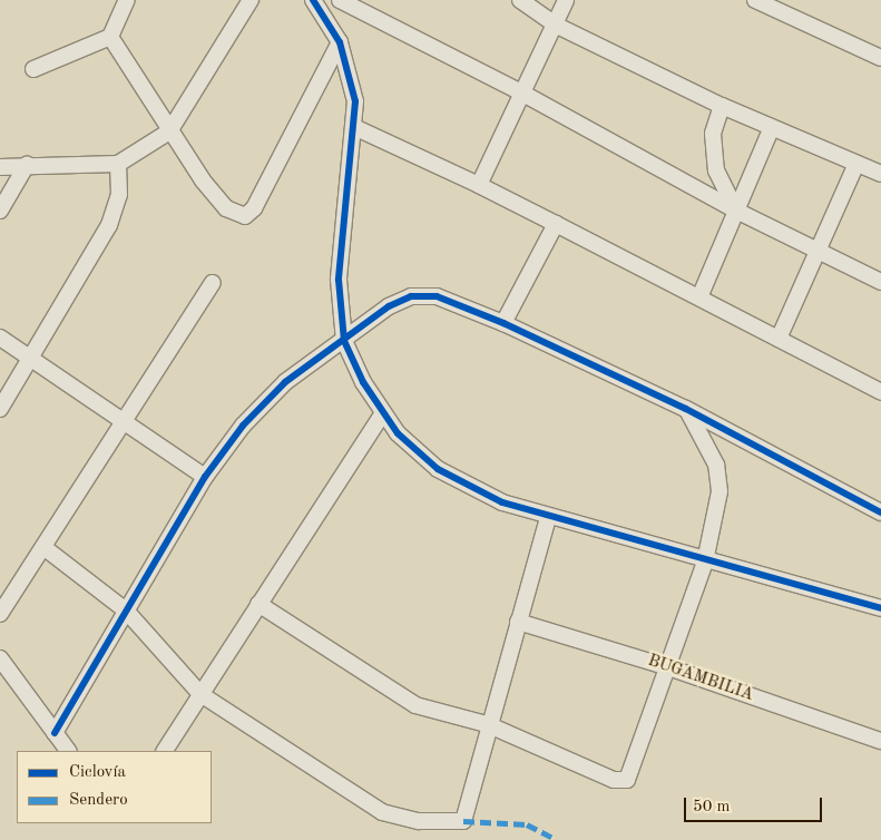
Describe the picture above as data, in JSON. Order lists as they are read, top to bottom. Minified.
{"streets":{"street":["BUGAMBILIA"]},"legend":["Ciclovía","Sendero"],"scale_bar":"50 m"}
